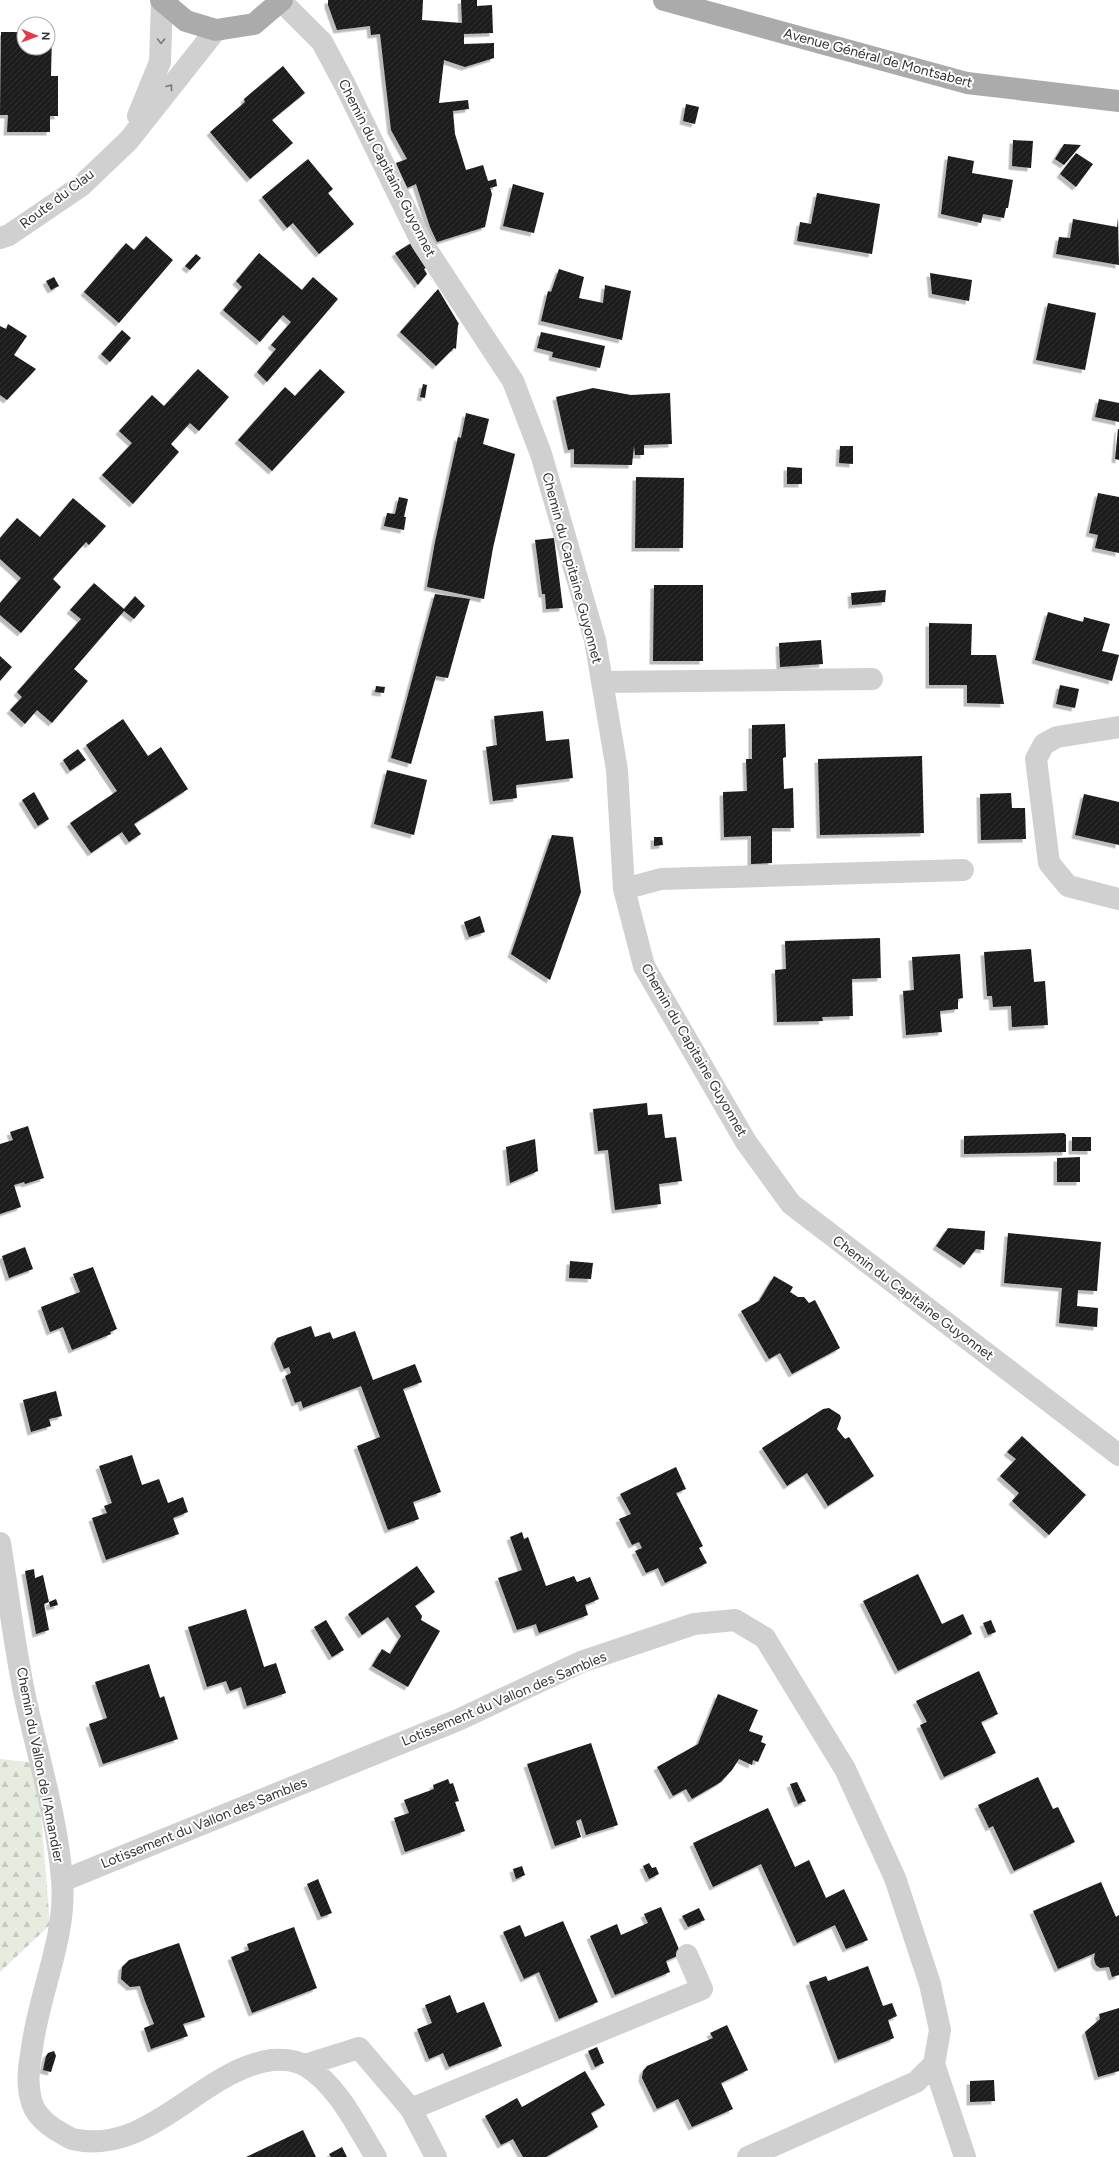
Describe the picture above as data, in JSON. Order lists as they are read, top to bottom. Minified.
{"streets":{"main road":["Avenue Général de Montsabert"],"street":["Chemin du Capitaine Guyonnet","Route du Clau","Lotissement du Vallon des Sambles","Chemin du Vallon de l'Amandier"]},"crossings":[["Lotissement du Vallon des Sambles","Chemin du Vallon de l'Amandier"]],"north":"right"}
